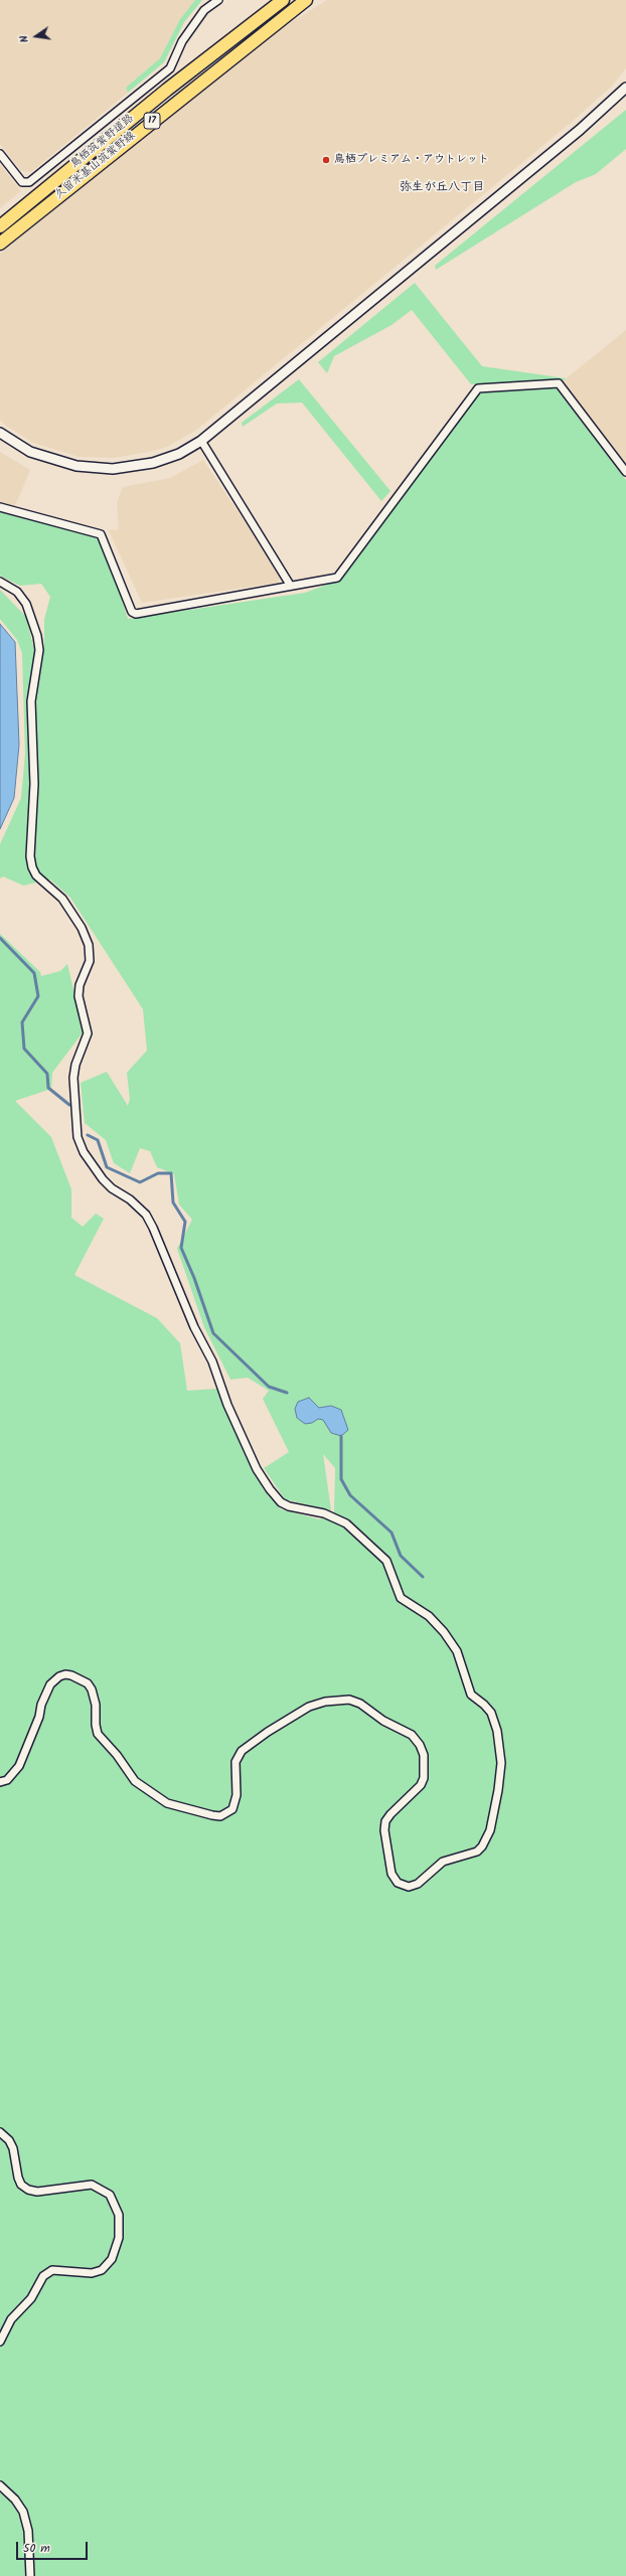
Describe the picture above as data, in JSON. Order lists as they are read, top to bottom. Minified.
{"streets":{"main road":["17","鳥栖筑紫野道路","久留米基山筑紫野線"]},"districts":["弥生が丘八丁目"],"places":["鳥栖プレミアム・アウトレット"],"scale_bar":"50 m","north":"left"}
